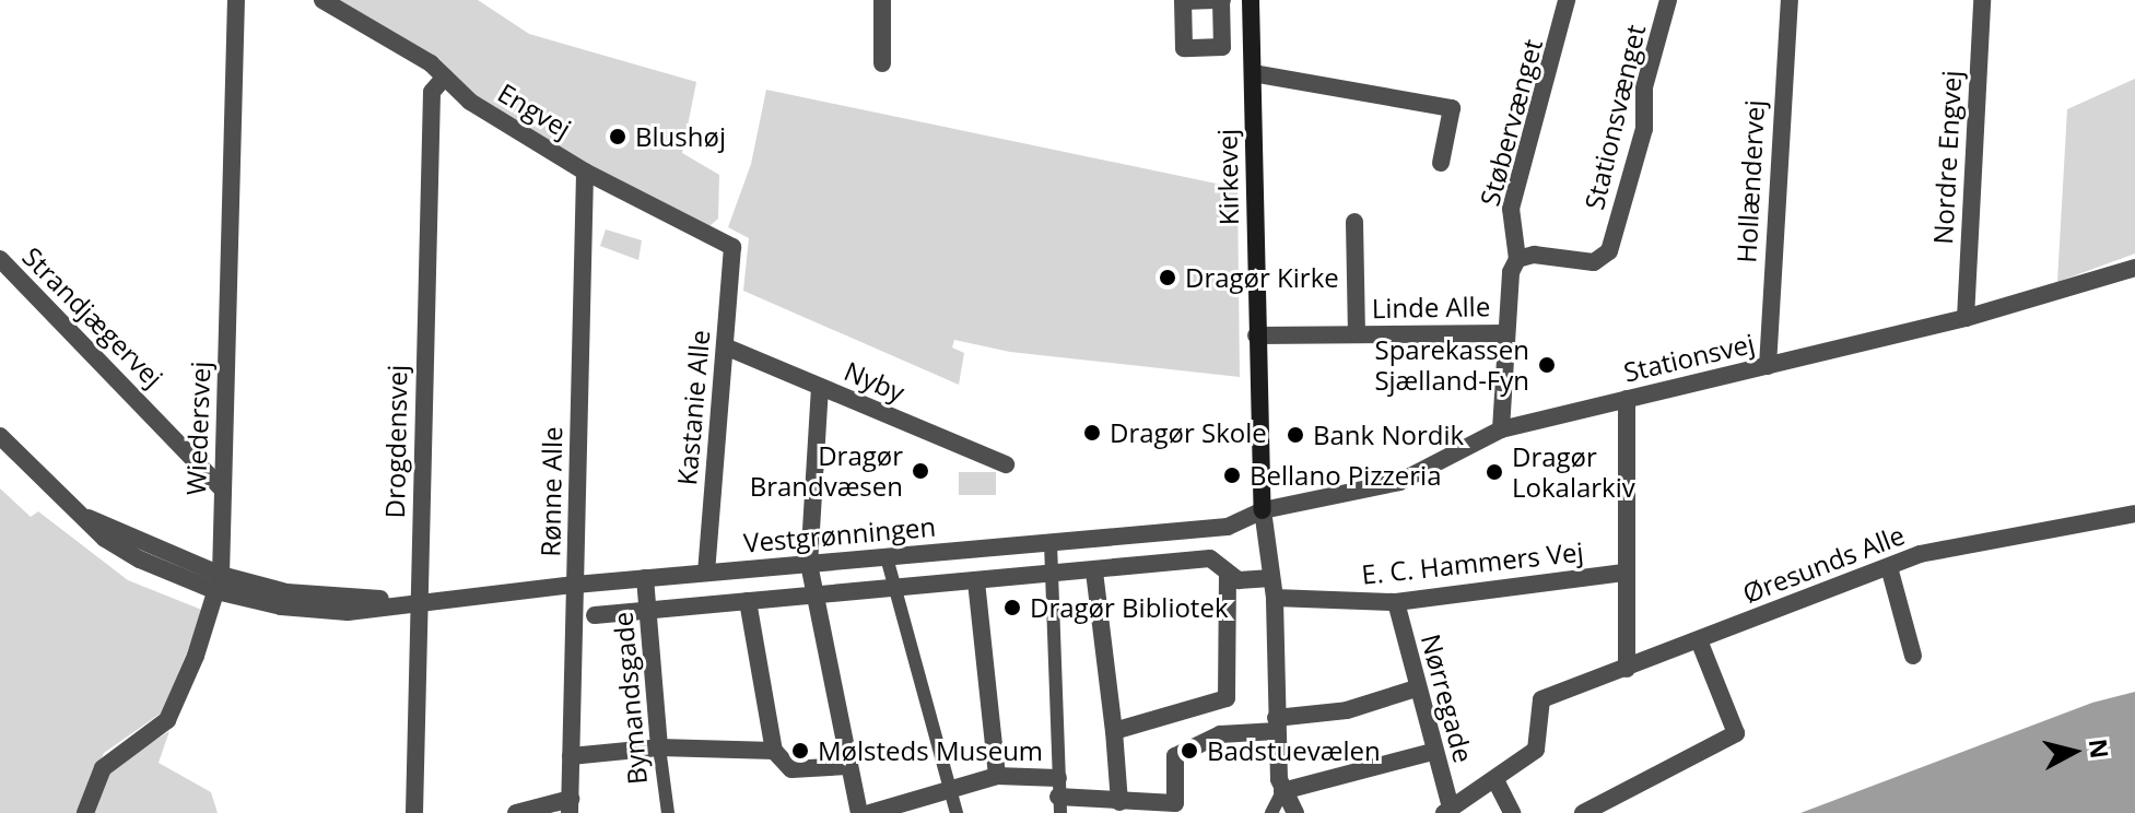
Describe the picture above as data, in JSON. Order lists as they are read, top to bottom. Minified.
{"streets":{"main road":["Kirkevej"],"street":["Engvej","Stationsvænget","Støbervænget","Nordre Engvej","Hollændervej","Linde Alle","Strandjægervej","Stationsvej","Nyby","Kastanie Alle","Wiedersvej","Drogdensvej","Rønne Alle","Vestgrønningen","E. C. Hammers Vej","Øresunds Alle","Bymandsgade","Nørregade"]},"crossings":[["Engvej","Kastanie Alle"],["Engvej","Drogdensvej"],["Engvej","Rønne Alle"],["Stationsvænget","Støbervænget"],["Støbervænget","Linde Alle"],["Støbervænget","Stationsvej"],["Nordre Engvej","Stationsvej"],["Kirkevej","Linde Alle"],["Kirkevej","Stationsvej"],["Kirkevej","Vestgrønningen"],["Hollændervej","Stationsvej"],["Strandjægervej","Wiedersvej"],["Stationsvej","Vestgrønningen"],["Nyby","Kastanie Alle"],["Kastanie Alle","Vestgrønningen"],["Wiedersvej","Vestgrønningen"],["Drogdensvej","Vestgrønningen"],["Rønne Alle","Vestgrønningen"],["Vestgrønningen","Bymandsgade"],["E. C. Hammers Vej","Nørregade"]],"places":["Blushøj","Dragør Kirke","Sparekassen Sjælland-Fyn","Dragør Skole","Bank Nordik","Dragør Brandvæsen","Dragør Lokalarkiv","Bellano Pizzeria","Dragør Bibliotek","Mølsteds Museum","Badstuevælen"],"north":"right"}
